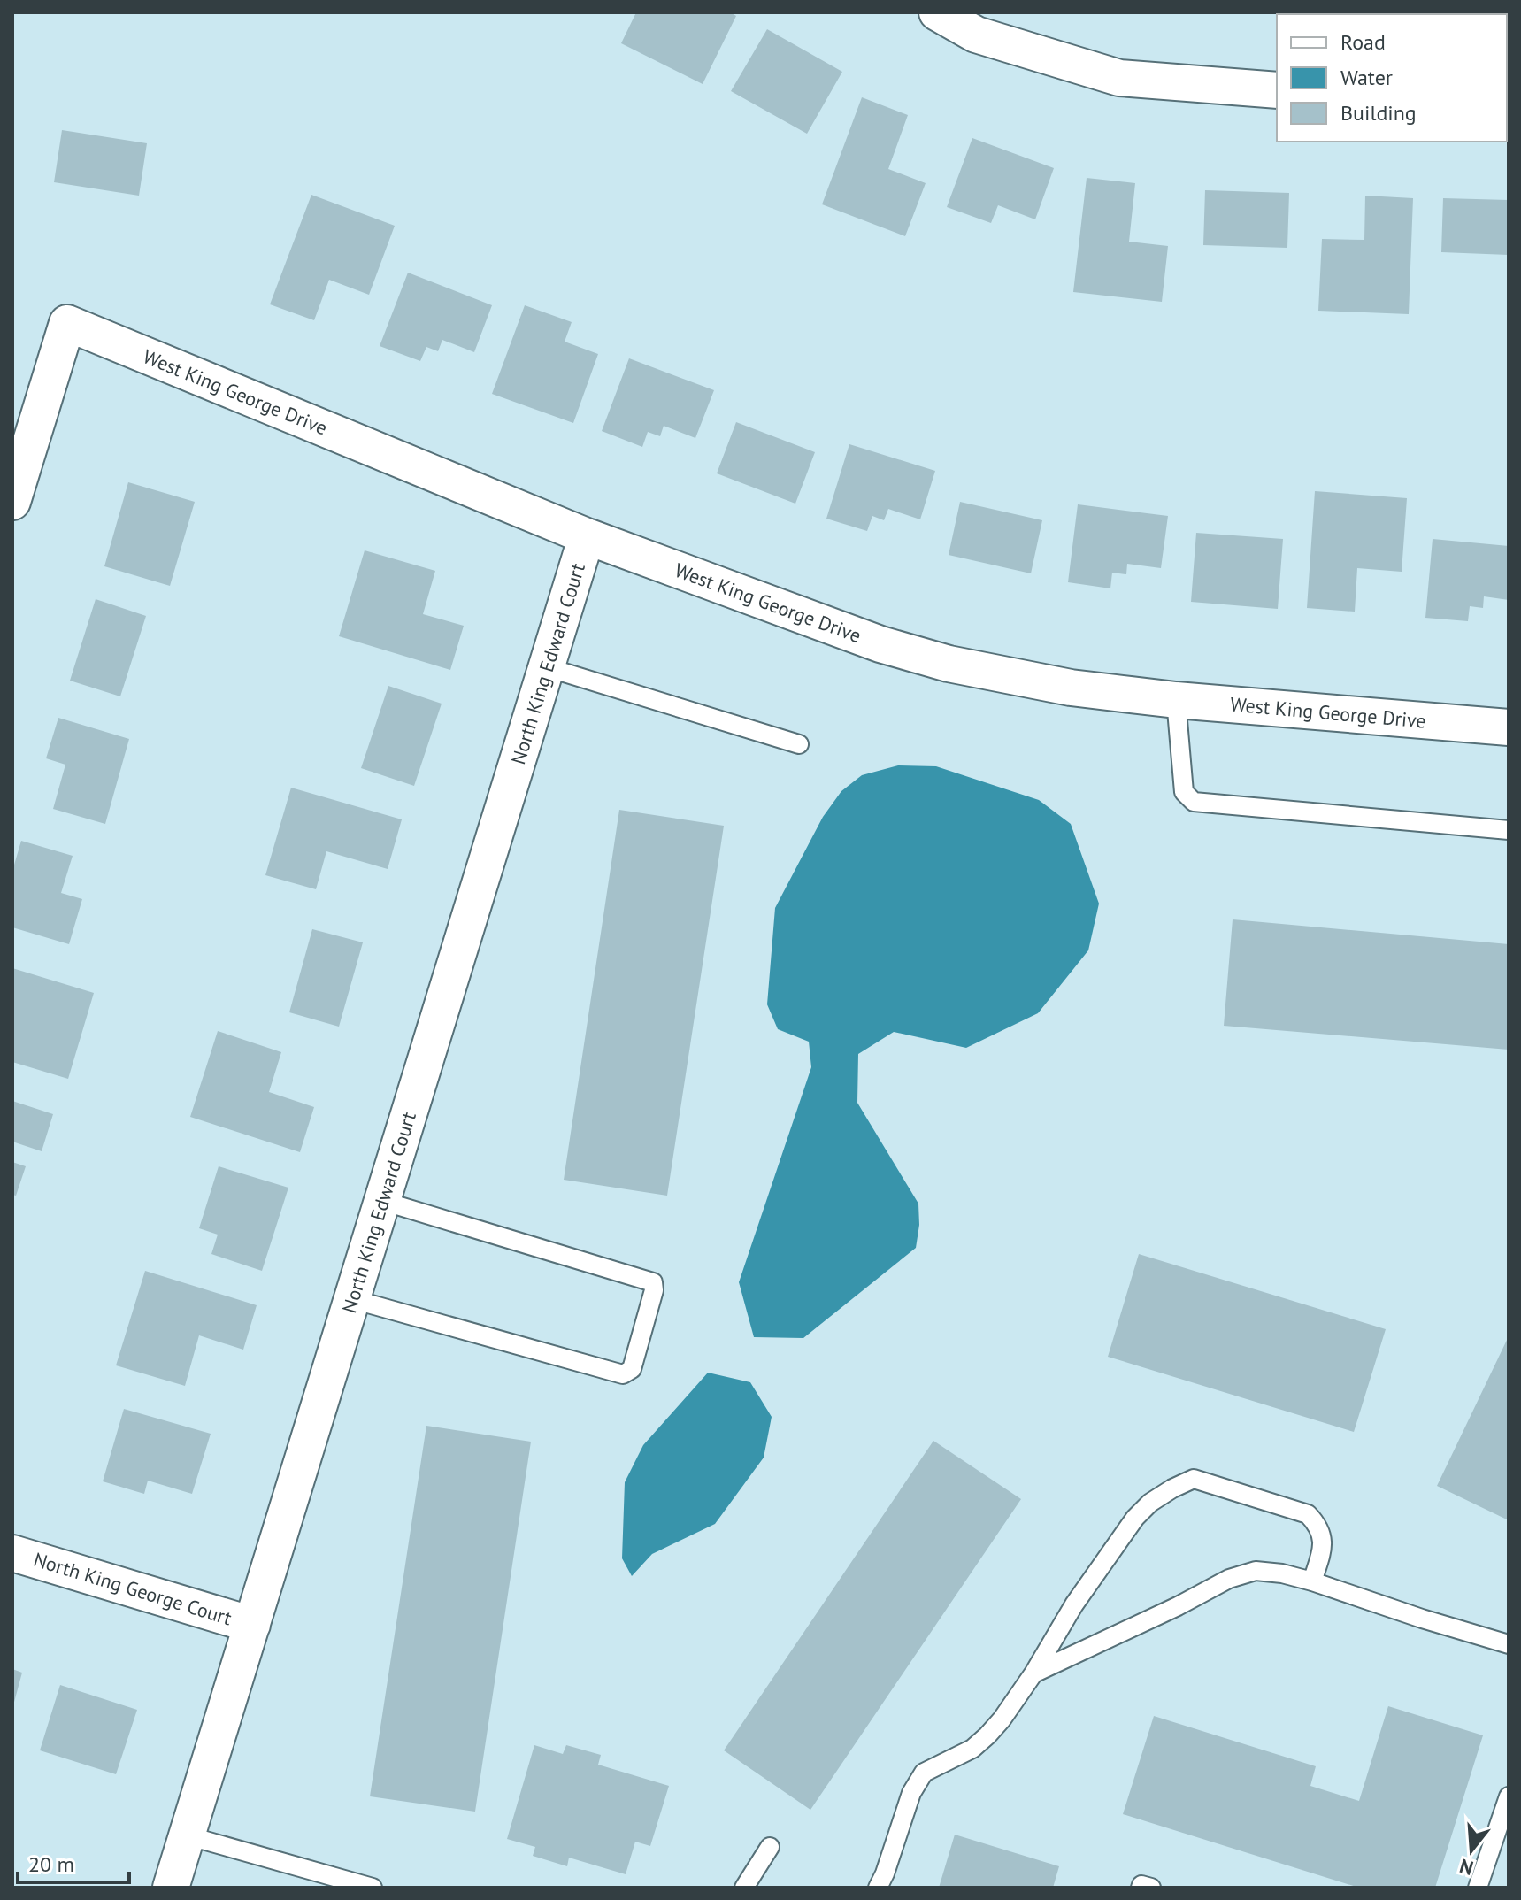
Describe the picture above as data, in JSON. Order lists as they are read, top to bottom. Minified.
{"streets":{"street":["West King George Drive","North King Edward Court","North King George Court"]},"crossings":[["West King George Drive","North King Edward Court"],["North King Edward Court","North King George Court"]],"legend":["Road","Water","Building"],"scale_bar":"20 m","north":"bottom"}
